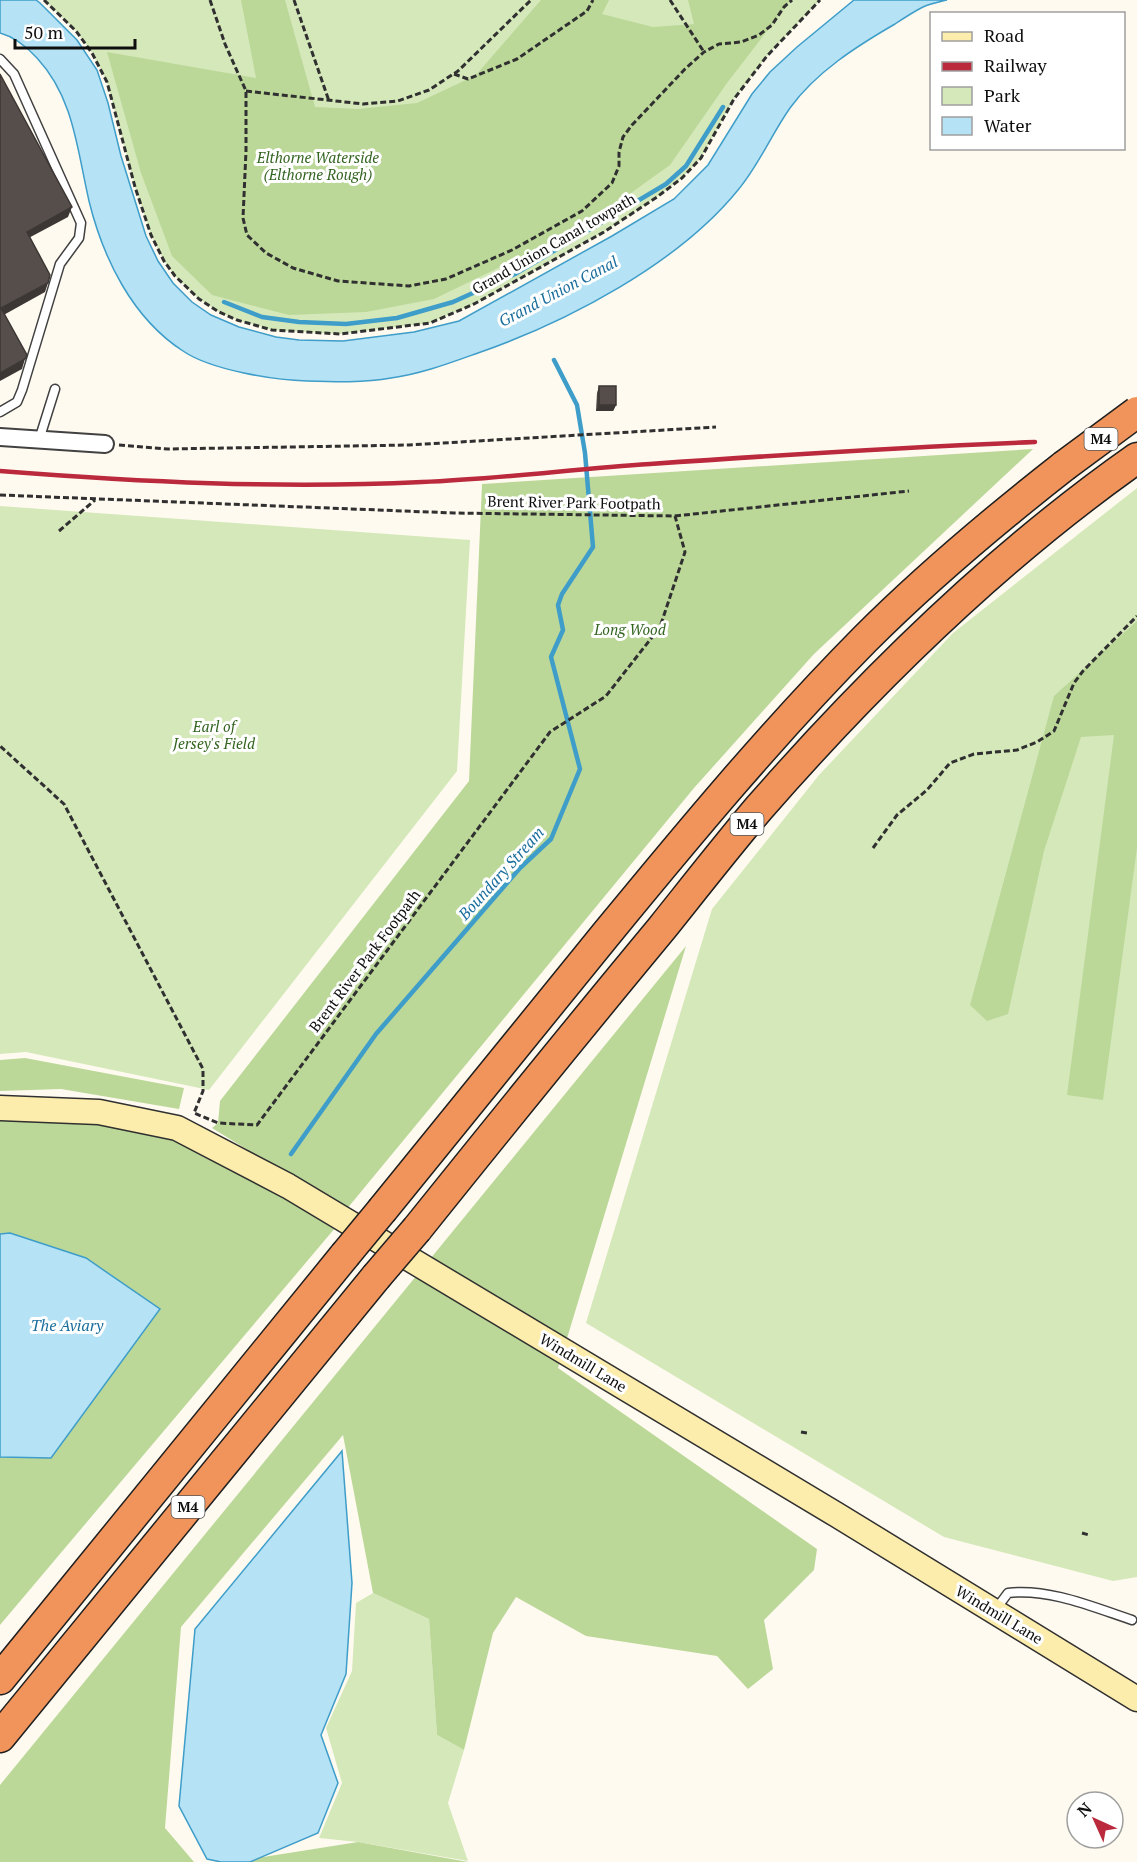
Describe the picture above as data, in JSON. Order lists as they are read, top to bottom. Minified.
{"streets":{"highway":["M4"],"main road":["Windmill Lane"],"path":["Grand Union Canal towpath","Brent River Park Footpath"]},"water":["Grand Union Canal","Boundary Stream","The Aviary"],"parks":["Elthorne Waterside (Elthorne Rough)","Long Wood","Earl of Jersey's Field"],"legend":["Road","Railway","Park","Water"],"scale_bar":"50 m","north":"top left"}
